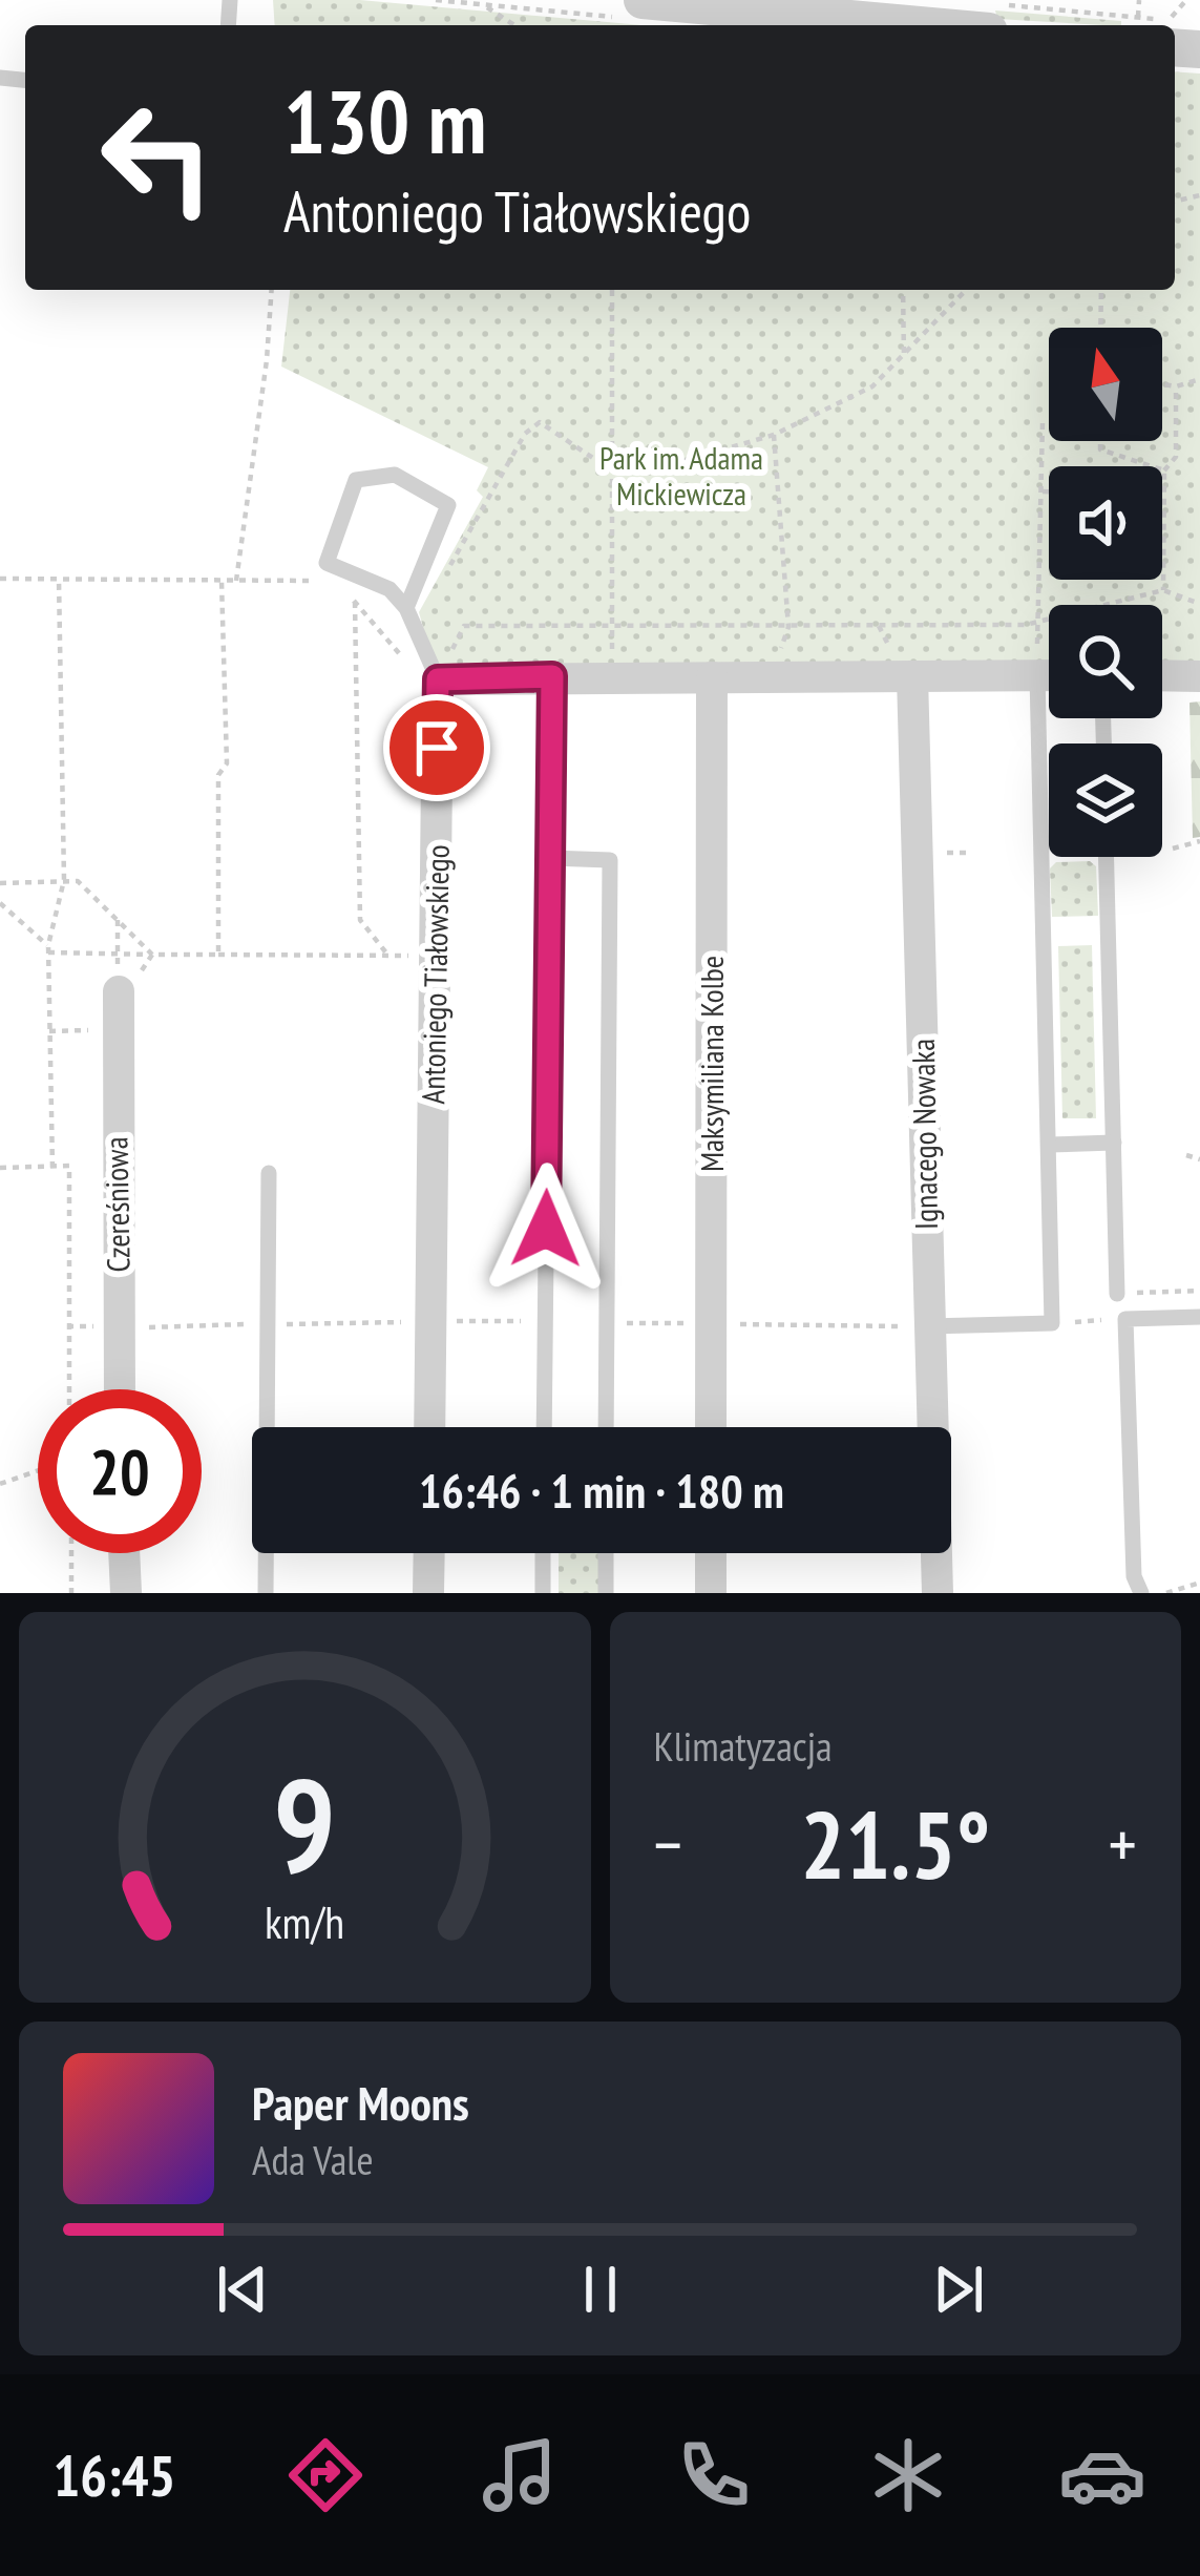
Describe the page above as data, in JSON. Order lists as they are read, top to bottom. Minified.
{"streets":{"street":["Antoniego Tiałowskiego","Maksymiliana Kolbe","Ignacego Nowaka","Czereśniowa"]},"parks":["Park im. Adama Mickiewicza"],"north":"top","page":{"turn":["130 m","Antoniego Tiałowskiego"],"limit":"20","trip":"16:46 · 1 min · 180 m","tile":"Klimatyzacja","heat":["−","21.5°","+"],"song":["Paper Moons","Ada Vale"],"tabs":"16:45","gauge":["9","km/h"]}}
